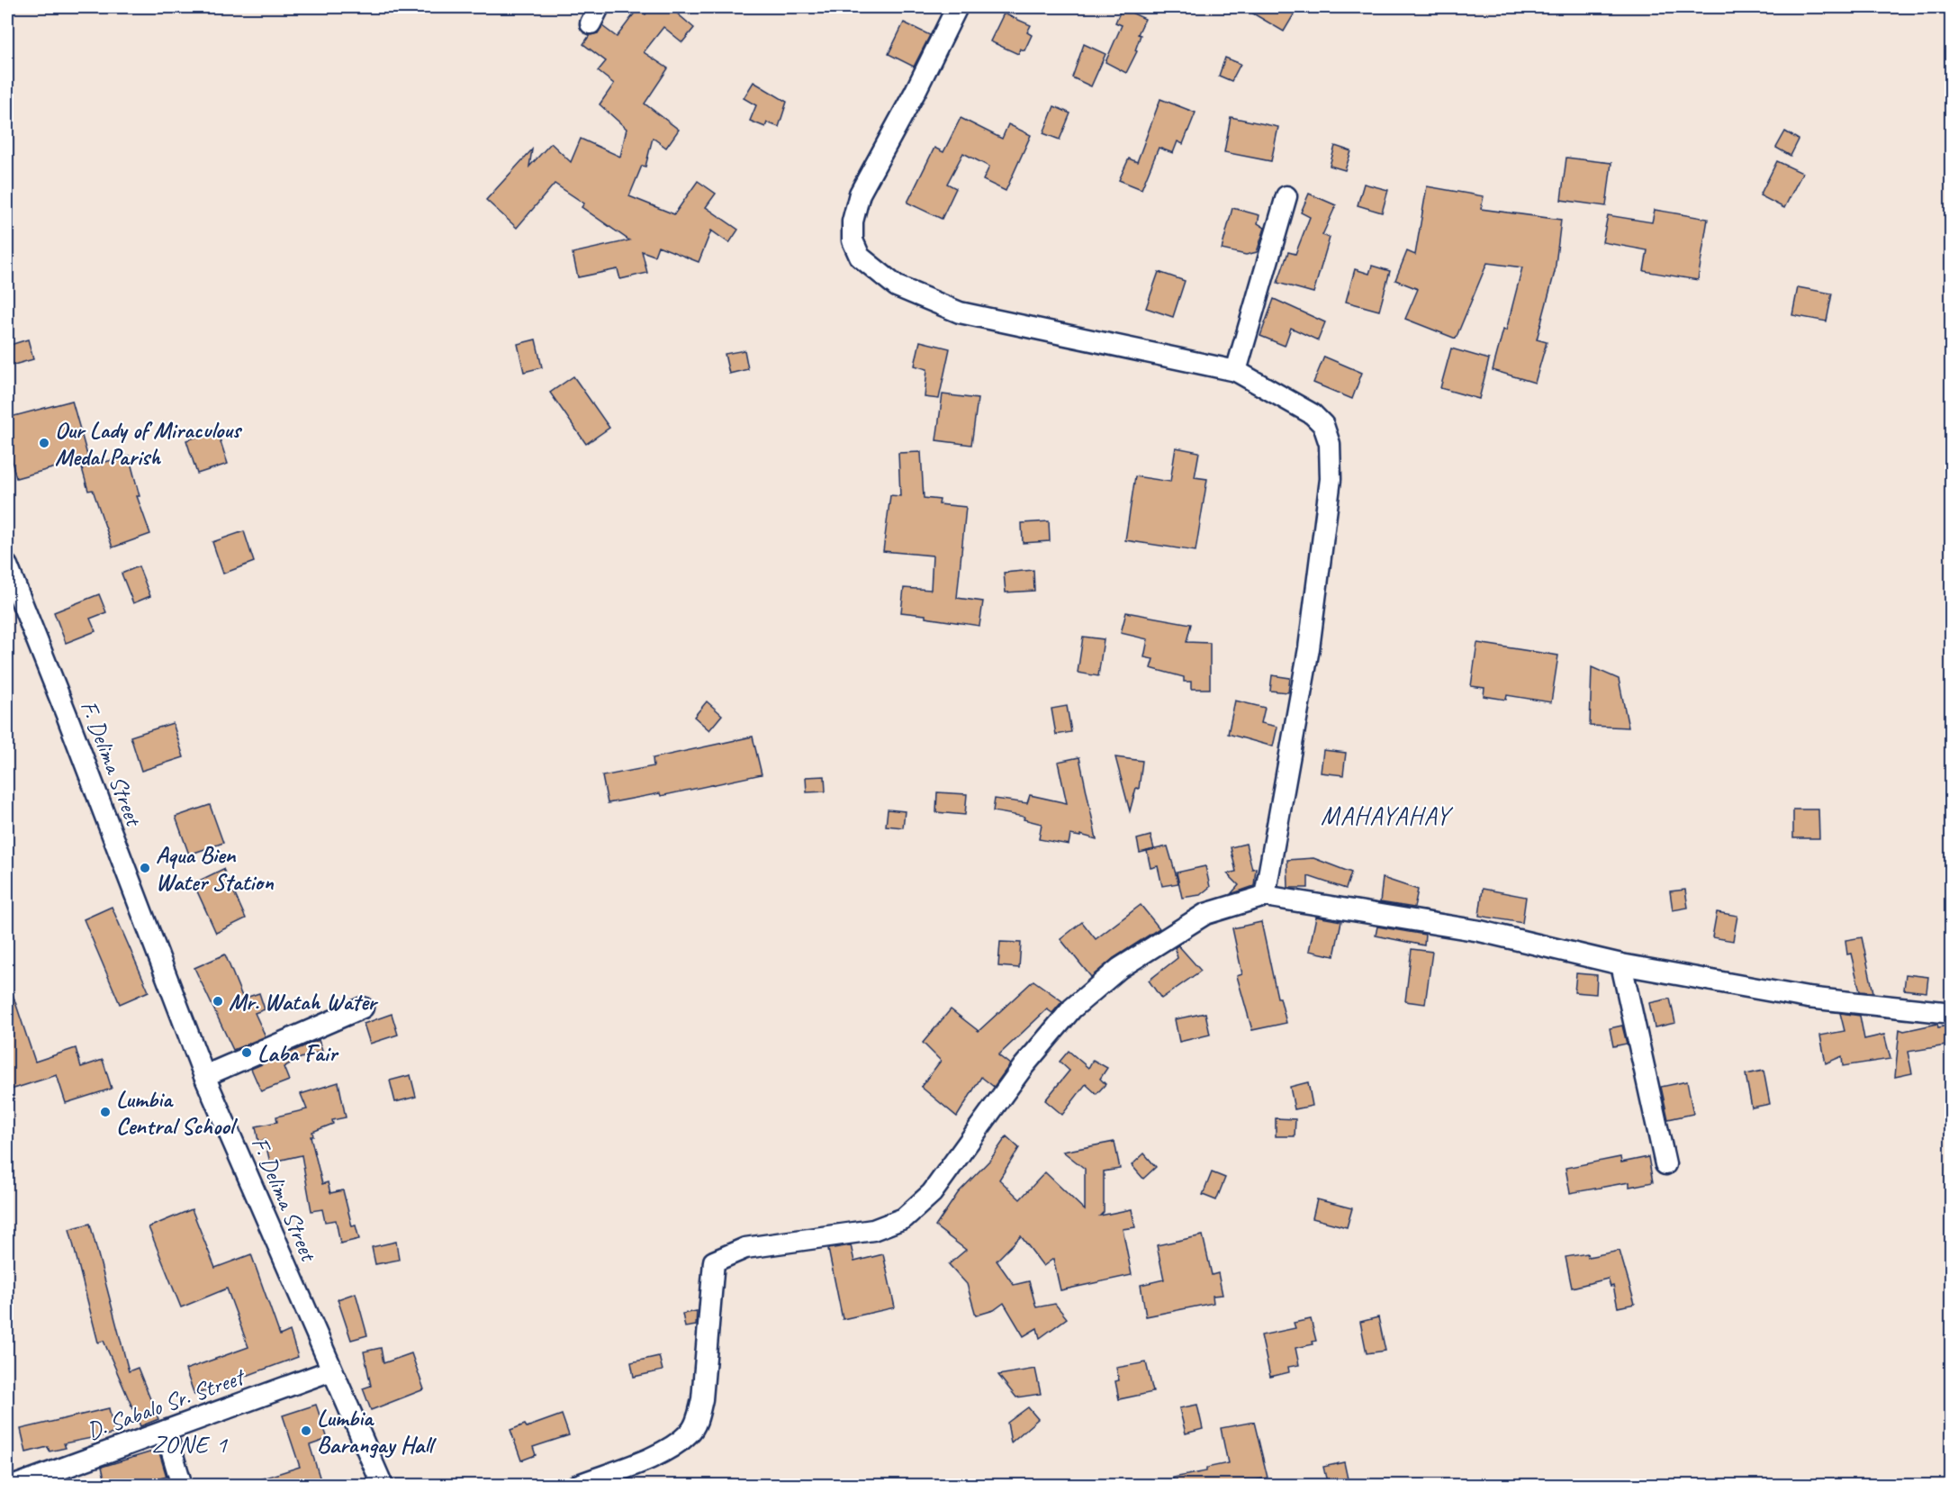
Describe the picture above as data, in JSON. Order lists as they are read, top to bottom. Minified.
{"streets":{"street":["F. Delima Street","D. Sabalo Sr. Street"]},"crossings":[["F. Delima Street","D. Sabalo Sr. Street"]],"districts":["MAHAYAHAY","ZONE 1"],"places":["Our Lady of Miraculous Medal Parish","Aqua Bien Water Station","Mr. Watah Water","Laba Fair","Lumbia Central School","Lumbia Barangay Hall"]}
